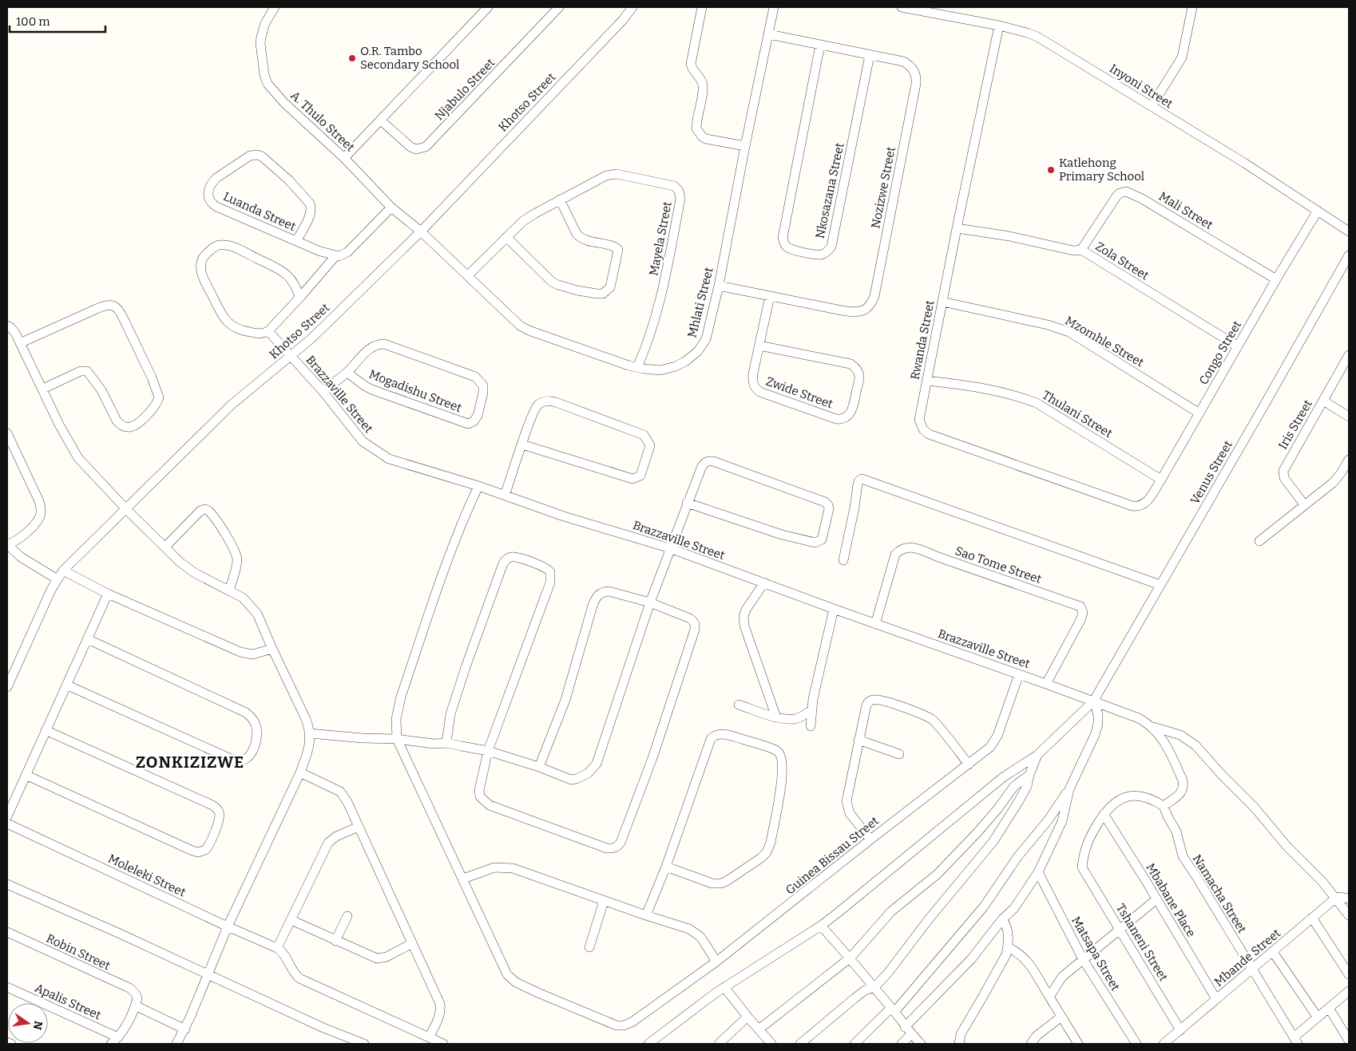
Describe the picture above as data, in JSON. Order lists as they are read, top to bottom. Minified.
{"streets":{"street":["Inyoni Street","Njabulo Street","Khotso Street","A. Thulo Street","Nozizwe Street","Nkosazana Street","Mali Street","Luanda Street","Mayela Street","Zola Street","Mhlati Street","Rwanda Street","Mzomhle Street","Congo Street","Mogadishu Street","Zwide Street","Brazzaville Street","Thulani Street","Iris Street","Venus Street","Sao Tome Street","Guinea Bissau Street","Moleleki Street","Namacha Street","Mbabane Place","Tshaneni Street","Robin Street","Matsapa Street","Mbande Street","Apalis Street"]},"crossings":[["Inyoni Street","Rwanda Street"],["Inyoni Street","Congo Street"],["Khotso Street","A. Thulo Street"],["Khotso Street","Mhlati Street"],["Khotso Street","Brazzaville Street"],["A. Thulo Street","Mhlati Street"],["Nozizwe Street","Nkosazana Street"],["Nozizwe Street","Mhlati Street"],["Nozizwe Street","Zwide Street"],["Mali Street","Zola Street"],["Mali Street","Congo Street"],["Mayela Street","Mhlati Street"],["Zola Street","Rwanda Street"],["Zola Street","Congo Street"],["Rwanda Street","Mzomhle Street"],["Rwanda Street","Congo Street"],["Rwanda Street","Thulani Street"],["Mzomhle Street","Congo Street"],["Congo Street","Thulani Street"],["Mogadishu Street","Brazzaville Street"],["Brazzaville Street","Venus Street"],["Brazzaville Street","Sao Tome Street"],["Brazzaville Street","Guinea Bissau Street"],["Namacha Street","Mbande Street"],["Mbabane Place","Tshaneni Street"],["Mbabane Place","Mbande Street"],["Tshaneni Street","Mbande Street"]],"districts":["ZONKIZIZWE"],"places":["O.R. Tambo Secondary School","Katlehong Primary School"],"scale_bar":"100 m","north":"right"}
